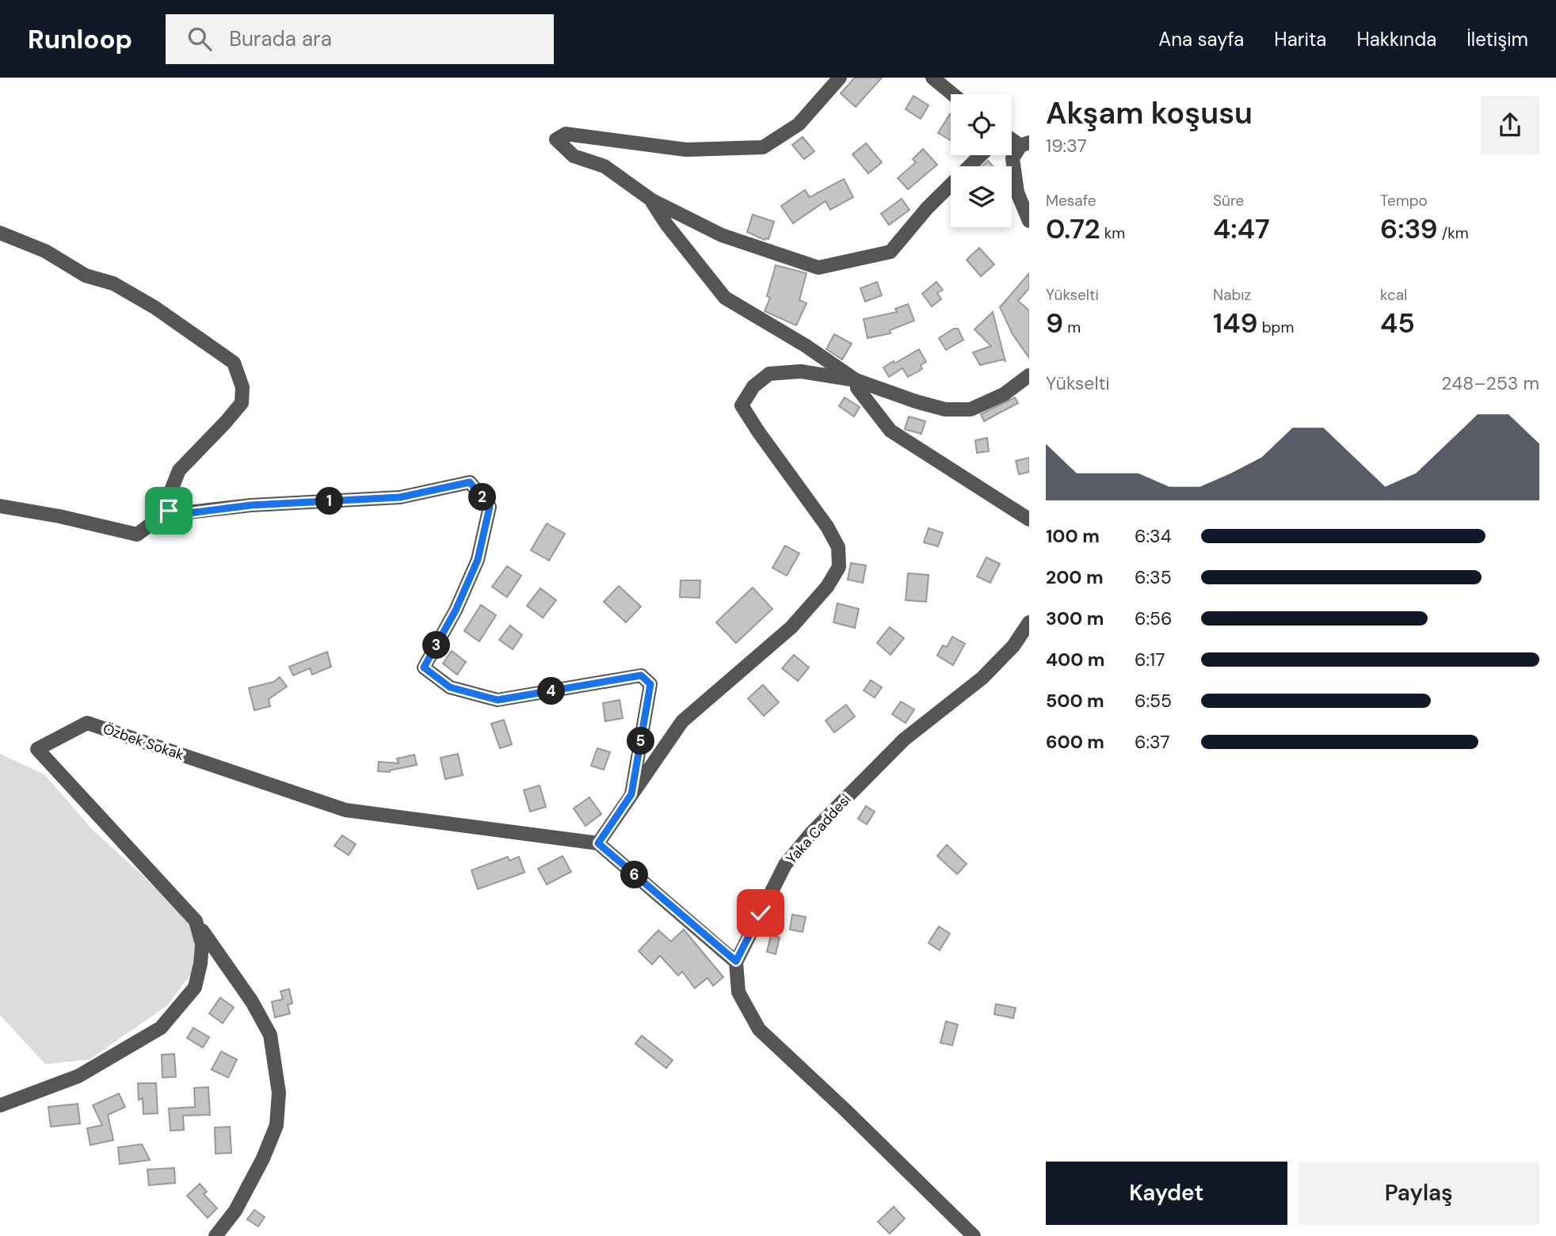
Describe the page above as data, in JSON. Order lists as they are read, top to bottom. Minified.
{"streets":{"street":["Özbek Sokak","Yaka Caddesi"]},"page":{"header":"Runloop","search":"Burada ara","nav":["Ana sayfa","Harita","Hakkında","İletişim"],"heading":["Akşam koşusu","19:37"],"stats":[["Mesafe","0.72 km"],["Süre","4:47"],["Tempo","6:39 /km"],["Yükselti","9 m"],["Nabız","149 bpm"],["kcal","45"]],"chart":["Yükselti","248–253 m"],"pins":["2","1","3","4","5","6"],"list":[{"name":"100 m","note":"6:34"},{"name":"200 m","note":"6:35"},{"name":"300 m","note":"6:56"},{"name":"400 m","note":"6:17"},{"name":"500 m","note":"6:55"},{"name":"600 m","note":"6:37"}],"buttons":["Kaydet","Paylaş"]}}
